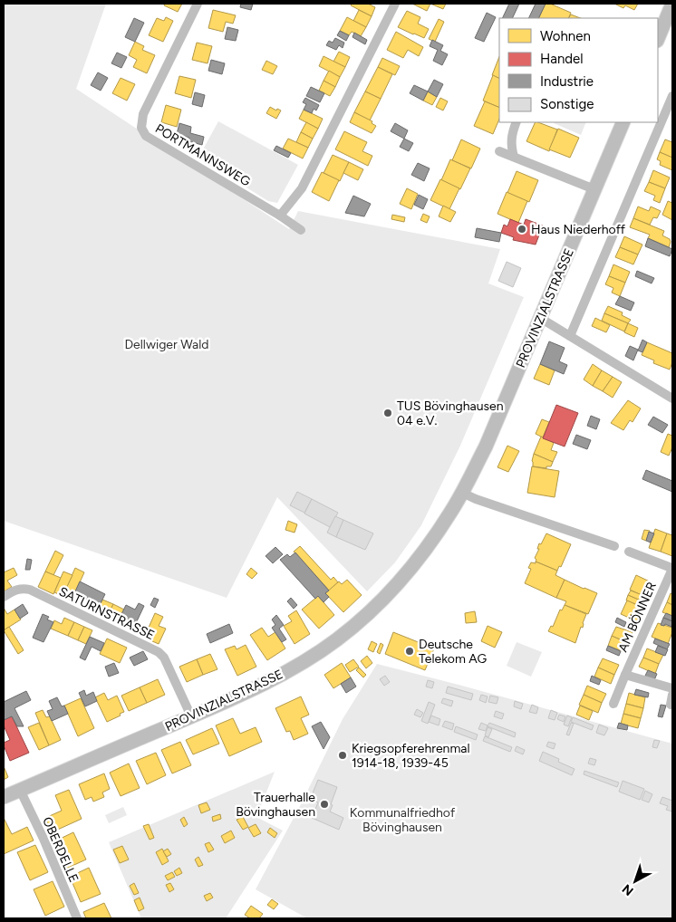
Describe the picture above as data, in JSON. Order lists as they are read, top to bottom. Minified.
{"streets":{"main road":["PROVINZIALSTRASSE"],"street":["PORTMANNSWEG","SATURNSTRASSE","AM BÖNNER","OBERDELLE"]},"crossings":[["PROVINZIALSTRASSE","SATURNSTRASSE"],["PROVINZIALSTRASSE","OBERDELLE"]],"parks":["Dellwiger Wald","Kommunalfriedhof Bövinghausen"],"places":["Haus Niederhoff","TUS Bövinghausen 04 e.V.","Deutsche Telekom AG","Kriegsopferehrenmal 1914-18, 1939-45","Trauerhalle Bövinghausen"],"legend":["Wohnen","Handel","Industrie","Sonstige"],"north":"bottom left"}
